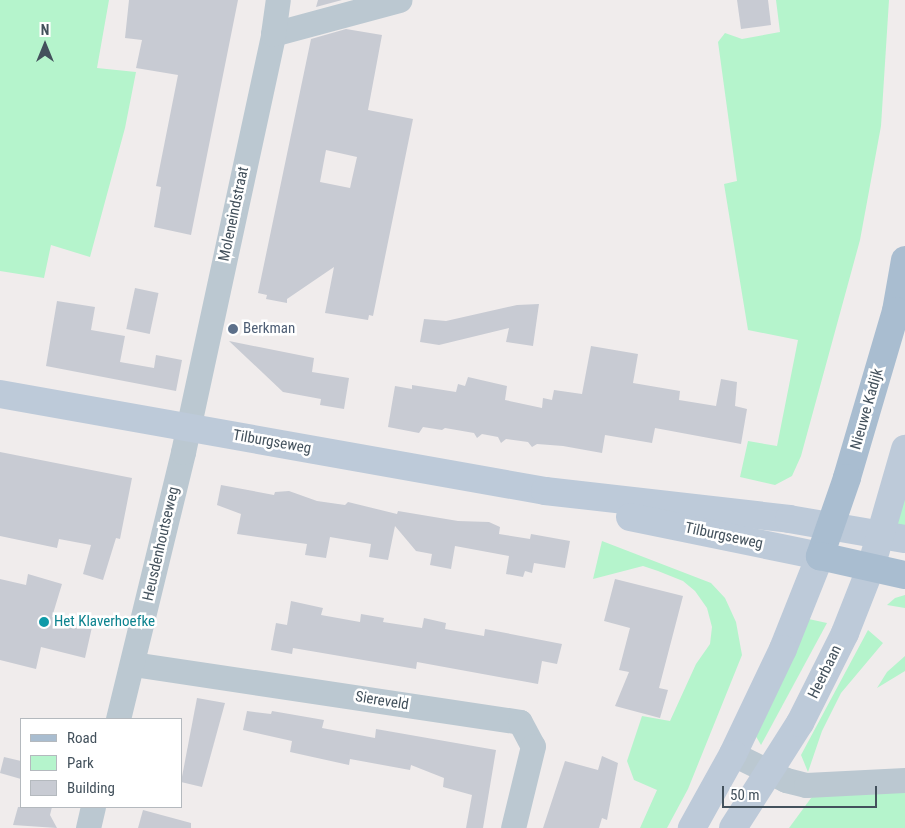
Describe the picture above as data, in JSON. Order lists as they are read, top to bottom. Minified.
{"streets":{"main road":["Nieuwe Kadijk","Tilburgseweg","Heerbaan"],"street":["Moleneindstraat","Heusdenhoutseweg","Siereveld"]},"crossings":[["Moleneindstraat","Tilburgseweg"],["Moleneindstraat","Heusdenhoutseweg"],["Nieuwe Kadijk","Tilburgseweg"],["Tilburgseweg","Heusdenhoutseweg"],["Tilburgseweg","Heerbaan"],["Heusdenhoutseweg","Siereveld"]],"places":["Berkman","Het Klaverhoefke"],"legend":["Road","Park","Building"],"scale_bar":"50 m","north":"top"}
